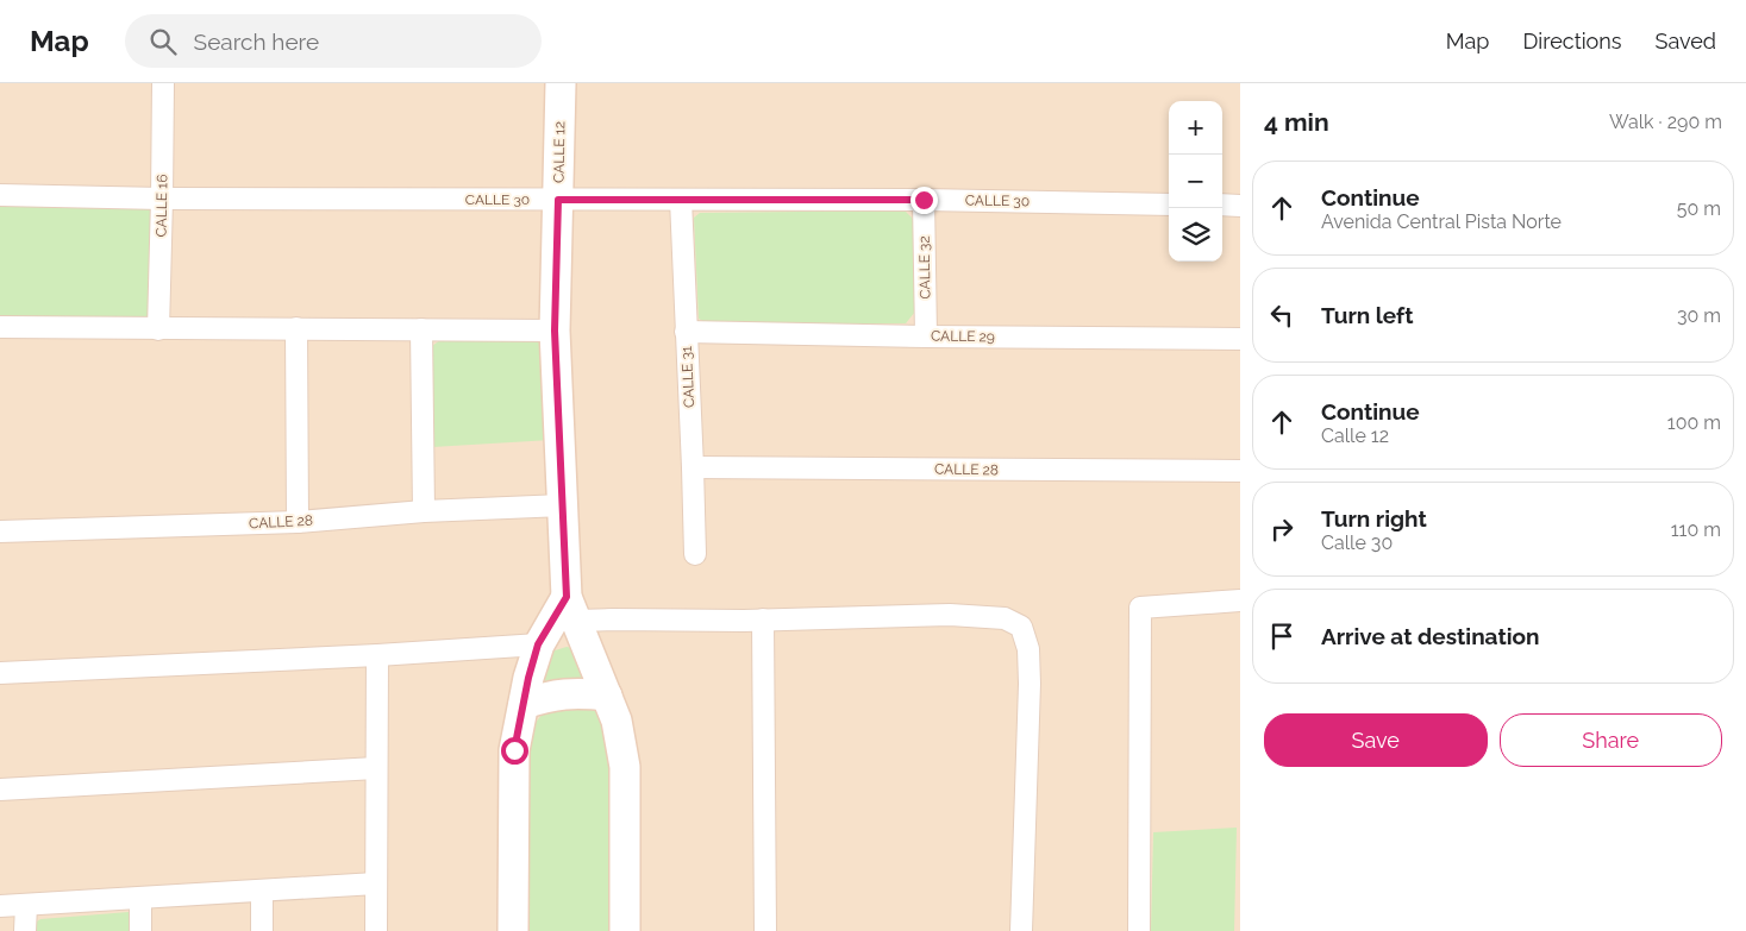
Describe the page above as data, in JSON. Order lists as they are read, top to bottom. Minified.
{"streets":{"street":["CALLE 12","CALLE 30","CALLE 16","CALLE 32","CALLE 29","CALLE 31","CALLE 28"]},"crossings":[["CALLE 12","CALLE 30"],["CALLE 12","CALLE 28"],["CALLE 30","CALLE 16"],["CALLE 30","CALLE 32"],["CALLE 30","CALLE 31"],["CALLE 32","CALLE 29"],["CALLE 29","CALLE 31"],["CALLE 31","CALLE 28"]],"page":{"header":"Map","search":"Search here","nav":["Map","Directions","Saved"],"heading":["4 min","Walk · 290 m"],"map_buttons":["+","−"],"list":[["Continue","Avenida Central Pista Norte","50 m"],["Turn left","30 m"],["Continue","Calle 12","100 m"],["Turn right","Calle 30","110 m"],"Arrive at destination"],"buttons":["Save","Share"]}}
